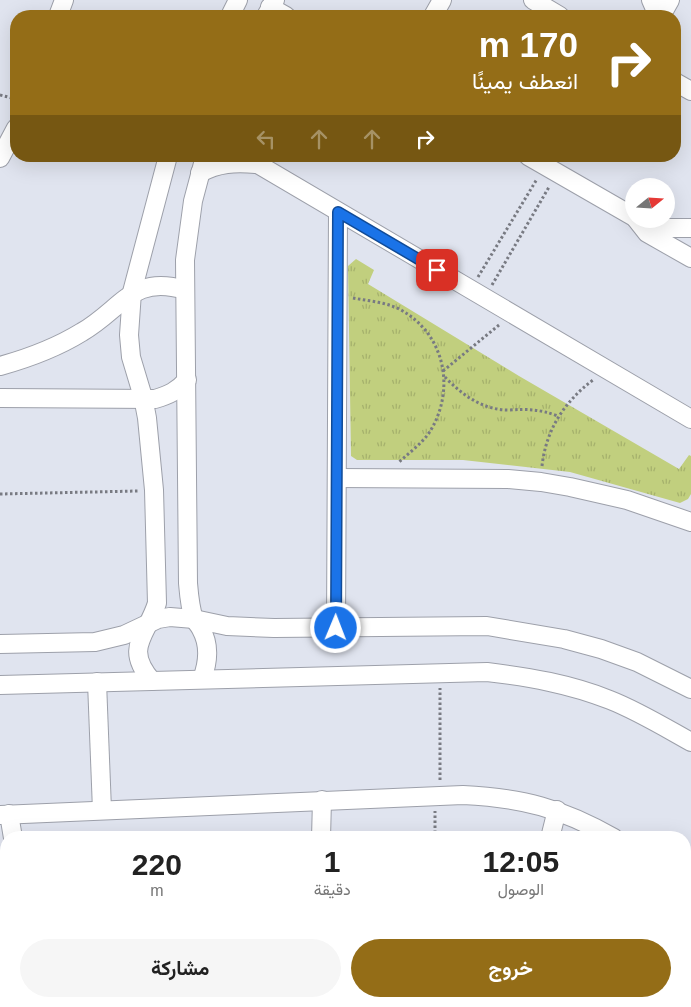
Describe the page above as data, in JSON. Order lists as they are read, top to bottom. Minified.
{"north":"right","page":{"turn":["170 m","انعطف يمينًا"],"eta":["12:05","الوصول","1","دقيقة","220","m"],"buttons":["خروج","مشاركة"]}}
